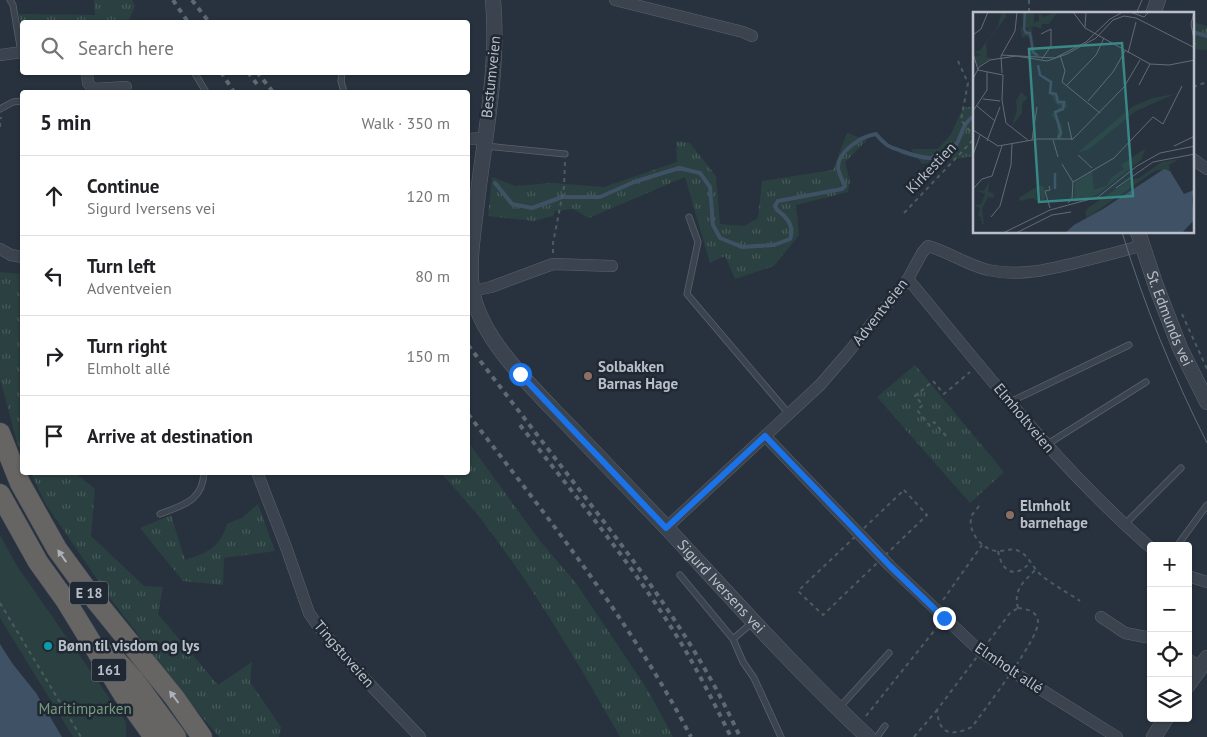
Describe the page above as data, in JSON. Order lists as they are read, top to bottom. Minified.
{"streets":{"highway":["E 18","161"],"street":["Bestumveien","Adventveien","St. Edmunds vei","Elmholtveien","Sigurd Iversens vei","Tingstuveien","Elmholt allé"],"path":["Kirkestien"]},"crossings":[["Bestumveien","Sigurd Iversens vei"],["Adventveien","St. Edmunds vei"],["Adventveien","Elmholtveien"],["Adventveien","Sigurd Iversens vei"],["Adventveien","Elmholt allé"],["E 18","161"]],"parks":["Maritimparken"],"places":["Solbakken Barnas Hage","Elmholt barnehage","Bønn til visdom og lys"],"page":{"search":"Search here","heading":["5 min","Walk · 350 m"],"list":[["Continue","Sigurd Iversens vei","120 m"],["Turn left","Adventveien","80 m"],["Turn right","Elmholt allé","150 m"],"Arrive at destination"],"map_buttons":["+","−"]}}
